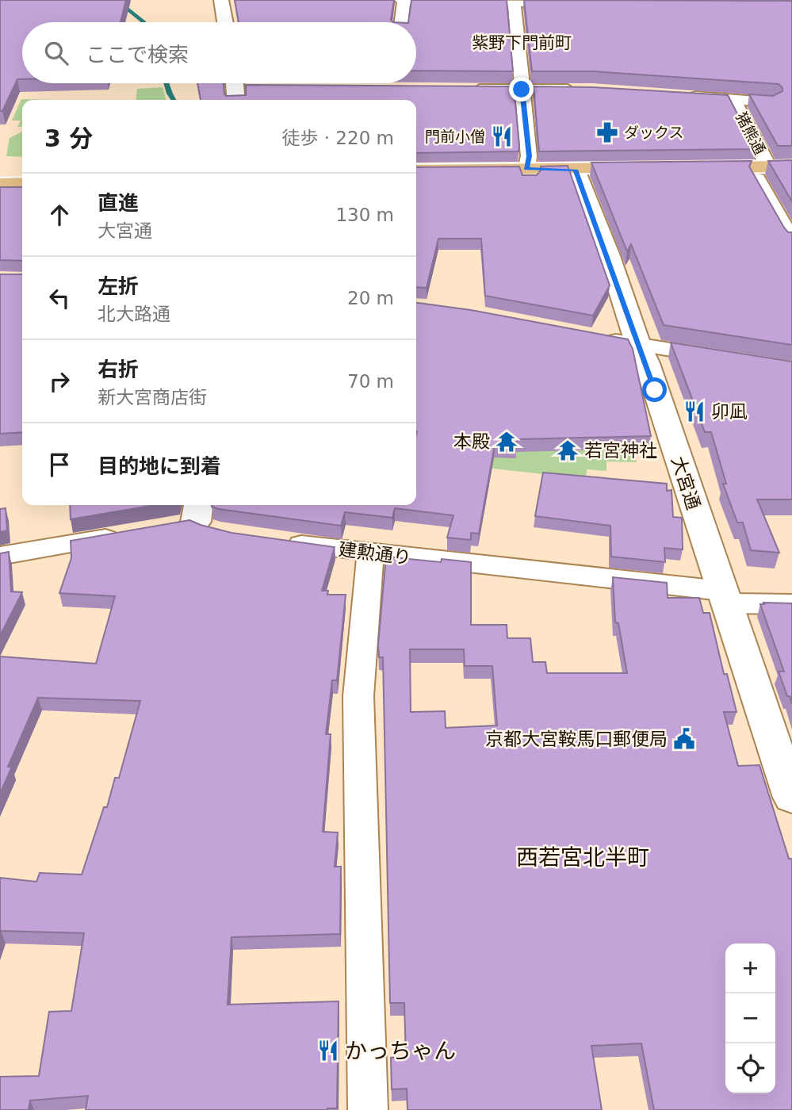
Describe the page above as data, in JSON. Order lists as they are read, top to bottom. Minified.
{"streets":{"street":["猪熊通","大宮通","建勲通り"]},"crossings":[["大宮通","建勲通り"]],"districts":["紫野下門前町","西若宮北半町"],"places":{"pharmacy":["ダックス"],"restaurant":["門前小僧","卯凪","かっちゃん"],"temple":["本殿","若宮神社"],"public building":["京都大宮鞍馬口郵便局"]},"page":{"search":"ここで検索","heading":["3 分","徒歩 · 220 m"],"list":[["直進","大宮通","130 m"],["左折","北大路通","20 m"],["右折","新大宮商店街","70 m"],"目的地に到着"],"map_buttons":["+","−"]}}
